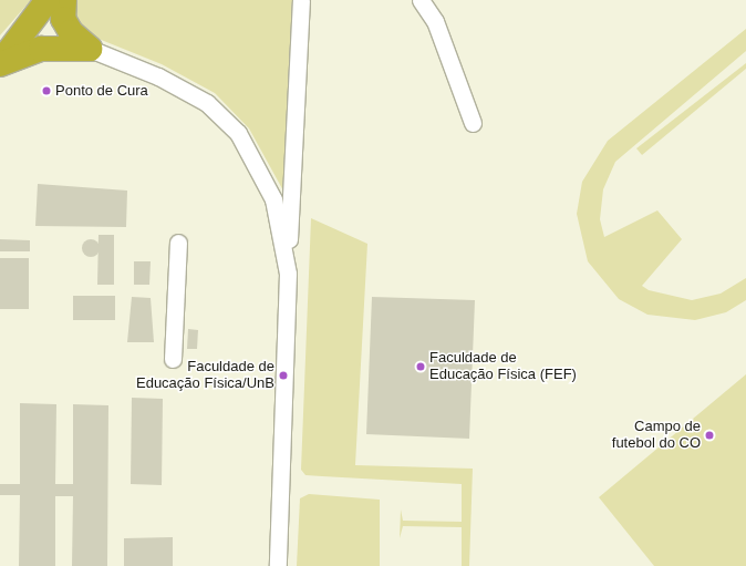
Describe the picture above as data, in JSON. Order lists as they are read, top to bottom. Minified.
{"places":["Ponto de Cura","Faculdade de Educação Física (FEF)","Faculdade de Educação Física/UnB","Campo de futebol do CO"]}
